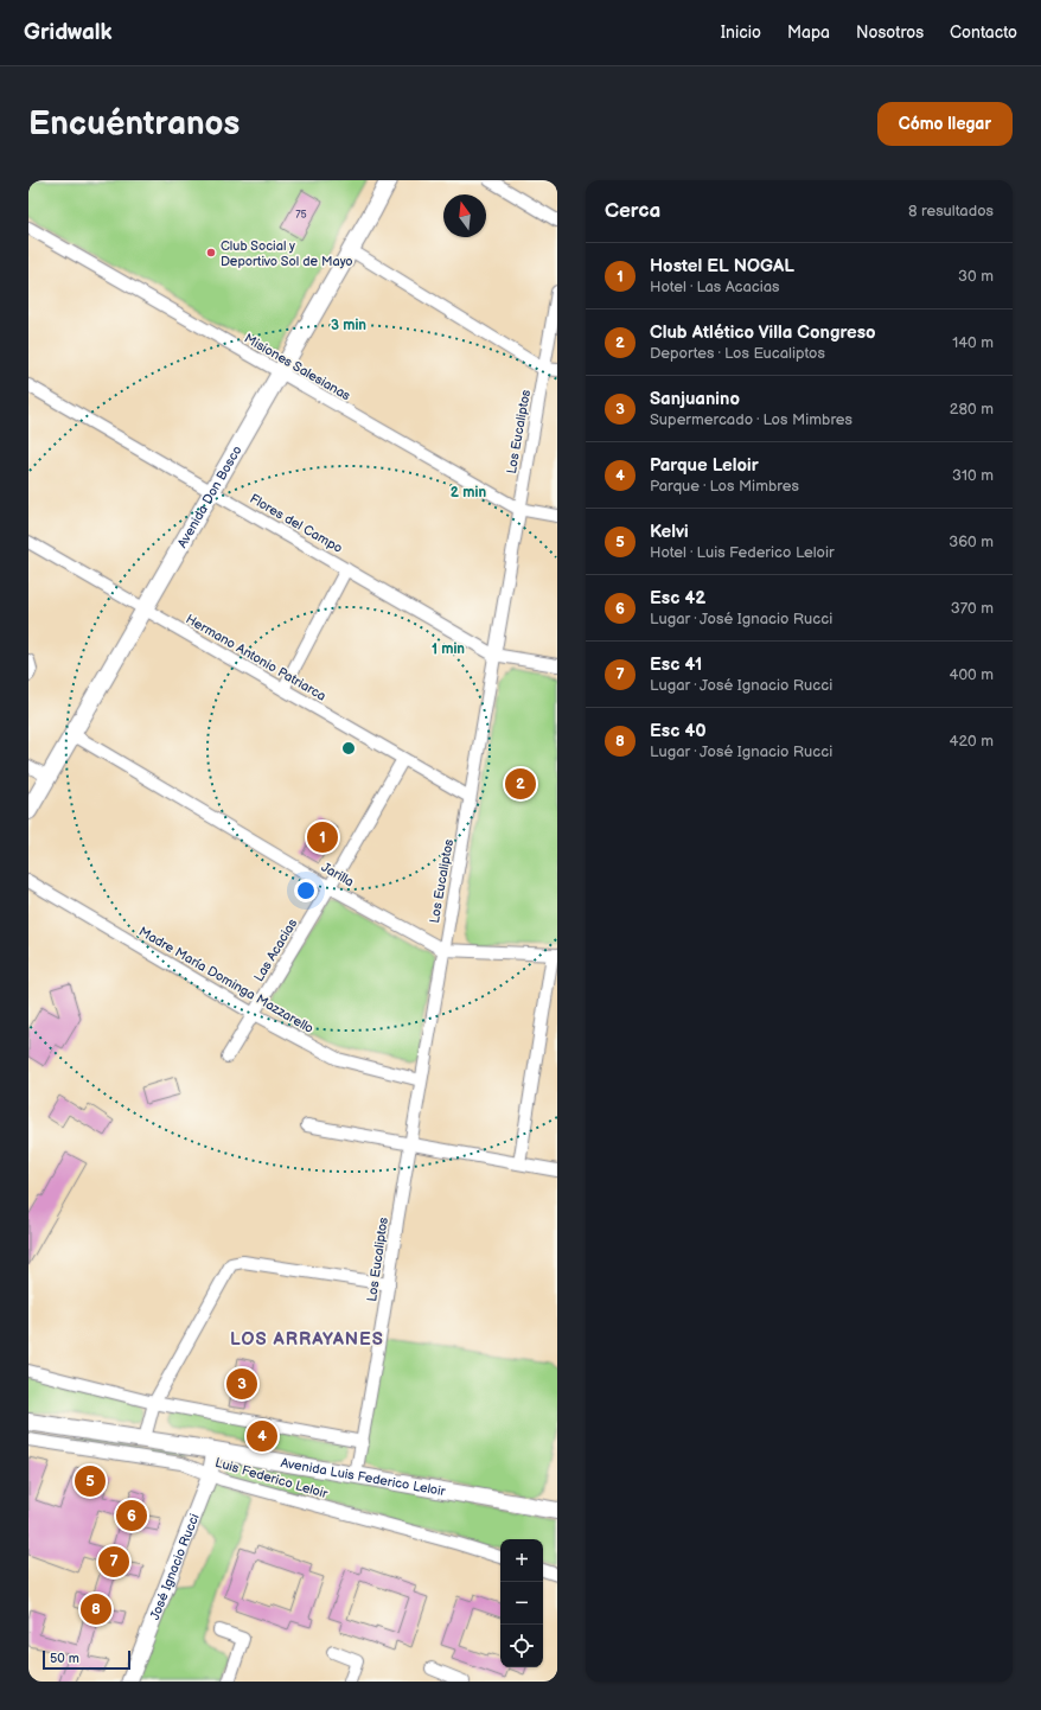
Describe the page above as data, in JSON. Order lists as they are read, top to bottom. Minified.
{"streets":{"main road":["Avenida Don Bosco","Avenida Luis Federico Leloir"],"street":["Misiones Salesianas","Los Eucaliptos","Flores del Campo","Hermano Antonio Patriarca","Jarilla","Las Acacias","Madre María Dominga Mazzarello","Luis Federico Leloir","José Ignacio Rucci"]},"crossings":[["Misiones Salesianas","Los Eucaliptos"],["Misiones Salesianas","Avenida Don Bosco"],["Los Eucaliptos","Flores del Campo"],["Los Eucaliptos","Hermano Antonio Patriarca"],["Los Eucaliptos","Jarilla"],["Los Eucaliptos","Madre María Dominga Mazzarello"],["Los Eucaliptos","Avenida Luis Federico Leloir"],["Avenida Don Bosco","Flores del Campo"],["Avenida Don Bosco","Hermano Antonio Patriarca"],["Avenida Don Bosco","Jarilla"],["Hermano Antonio Patriarca","Las Acacias"],["Jarilla","Las Acacias"],["Las Acacias","Madre María Dominga Mazzarello"],["Avenida Luis Federico Leloir","José Ignacio Rucci"],["Luis Federico Leloir","José Ignacio Rucci"]],"districts":["LOS ARRAYANES"],"places":["Club Social y Deportivo Sol de Mayo"],"house_numbers":["75"],"scale_bar":"50 m","north":"top","page":{"header":"Gridwalk","nav":["Inicio","Mapa","Nosotros","Contacto"],"buttons":"Cómo llegar","title":"Encuéntranos","heading":["Cerca","8 resultados"],"list":[{"mark":"1","name":"Hostel EL NOGAL","note":"Hotel · Las Acacias","value":"30 m"},{"mark":"2","name":"Club Atlético Villa Congreso","note":"Deportes · Los Eucaliptos","value":"140 m"},{"mark":"3","name":"Sanjuanino","note":"Supermercado · Los Mimbres","value":"280 m"},{"mark":"4","name":"Parque Leloir","note":"Parque · Los Mimbres","value":"310 m"},{"mark":"5","name":"Kelvi","note":"Hotel · Luis Federico Leloir","value":"360 m"},{"mark":"6","name":"Esc 42","note":"Lugar · José Ignacio Rucci","value":"370 m"},{"mark":"7","name":"Esc 41","note":"Lugar · José Ignacio Rucci","value":"400 m"},{"mark":"8","name":"Esc 40","note":"Lugar · José Ignacio Rucci","value":"420 m"}],"pins":["2","1","3","4","5","6","7","8"],"map_buttons":["+","−"],"scale":"50 m"},"rings":["3 min","2 min","1 min"]}
